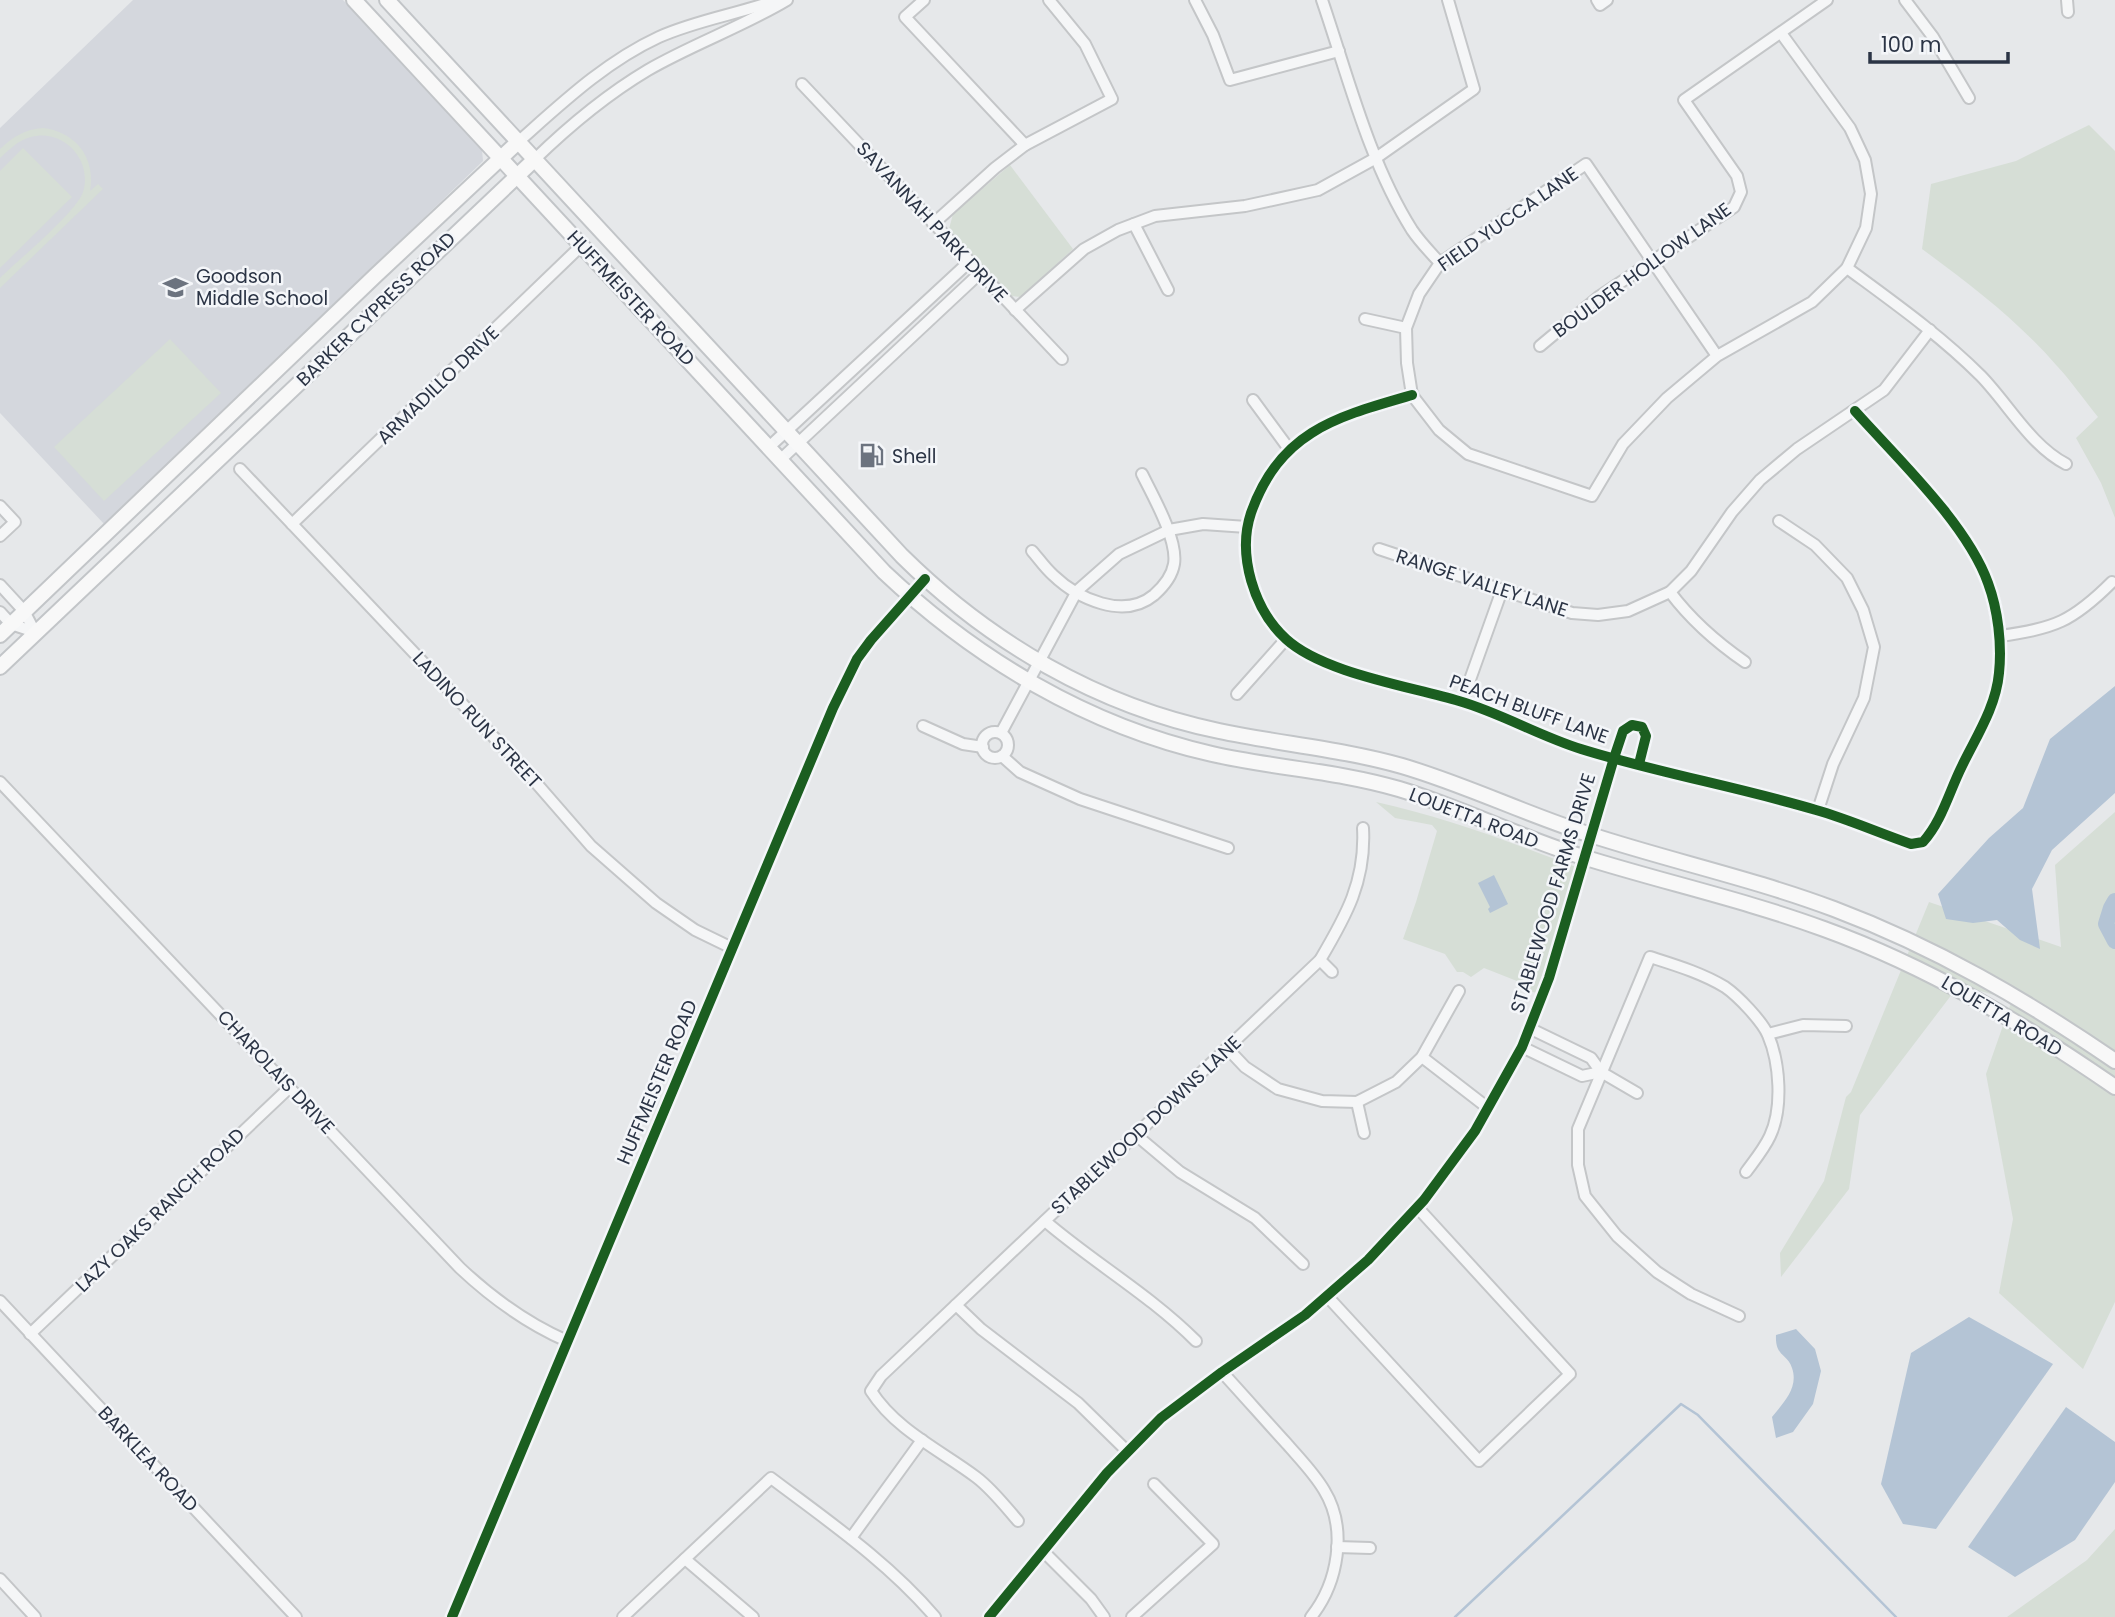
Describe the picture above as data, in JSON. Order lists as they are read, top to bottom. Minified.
{"streets":{"main road":["HUFFMEISTER ROAD","BARKER CYPRESS ROAD","LOUETTA ROAD"],"street":["FIELD YUCCA LANE","SAVANNAH PARK DRIVE","BOULDER HOLLOW LANE","ARMADILLO DRIVE","RANGE VALLEY LANE","PEACH BLUFF LANE","LADINO RUN STREET","STABLEWOOD FARMS DRIVE","CHAROLAIS DRIVE","STABLEWOOD DOWNS LANE","LAZY OAKS RANCH ROAD","BARKLEA ROAD"]},"crossings":[["FIELD YUCCA LANE","BOULDER HOLLOW LANE"],["HUFFMEISTER ROAD","BARKER CYPRESS ROAD"],["HUFFMEISTER ROAD","ARMADILLO DRIVE"],["HUFFMEISTER ROAD","LADINO RUN STREET"],["HUFFMEISTER ROAD","LOUETTA ROAD"],["HUFFMEISTER ROAD","CHAROLAIS DRIVE"],["ARMADILLO DRIVE","LADINO RUN STREET"],["PEACH BLUFF LANE","STABLEWOOD FARMS DRIVE"],["LOUETTA ROAD","STABLEWOOD FARMS DRIVE"],["CHAROLAIS DRIVE","LAZY OAKS RANCH ROAD"],["LAZY OAKS RANCH ROAD","BARKLEA ROAD"]],"places":{"school or university":["Goodson Middle School"],"fuel station":["Shell"]},"scale_bar":"100 m"}
